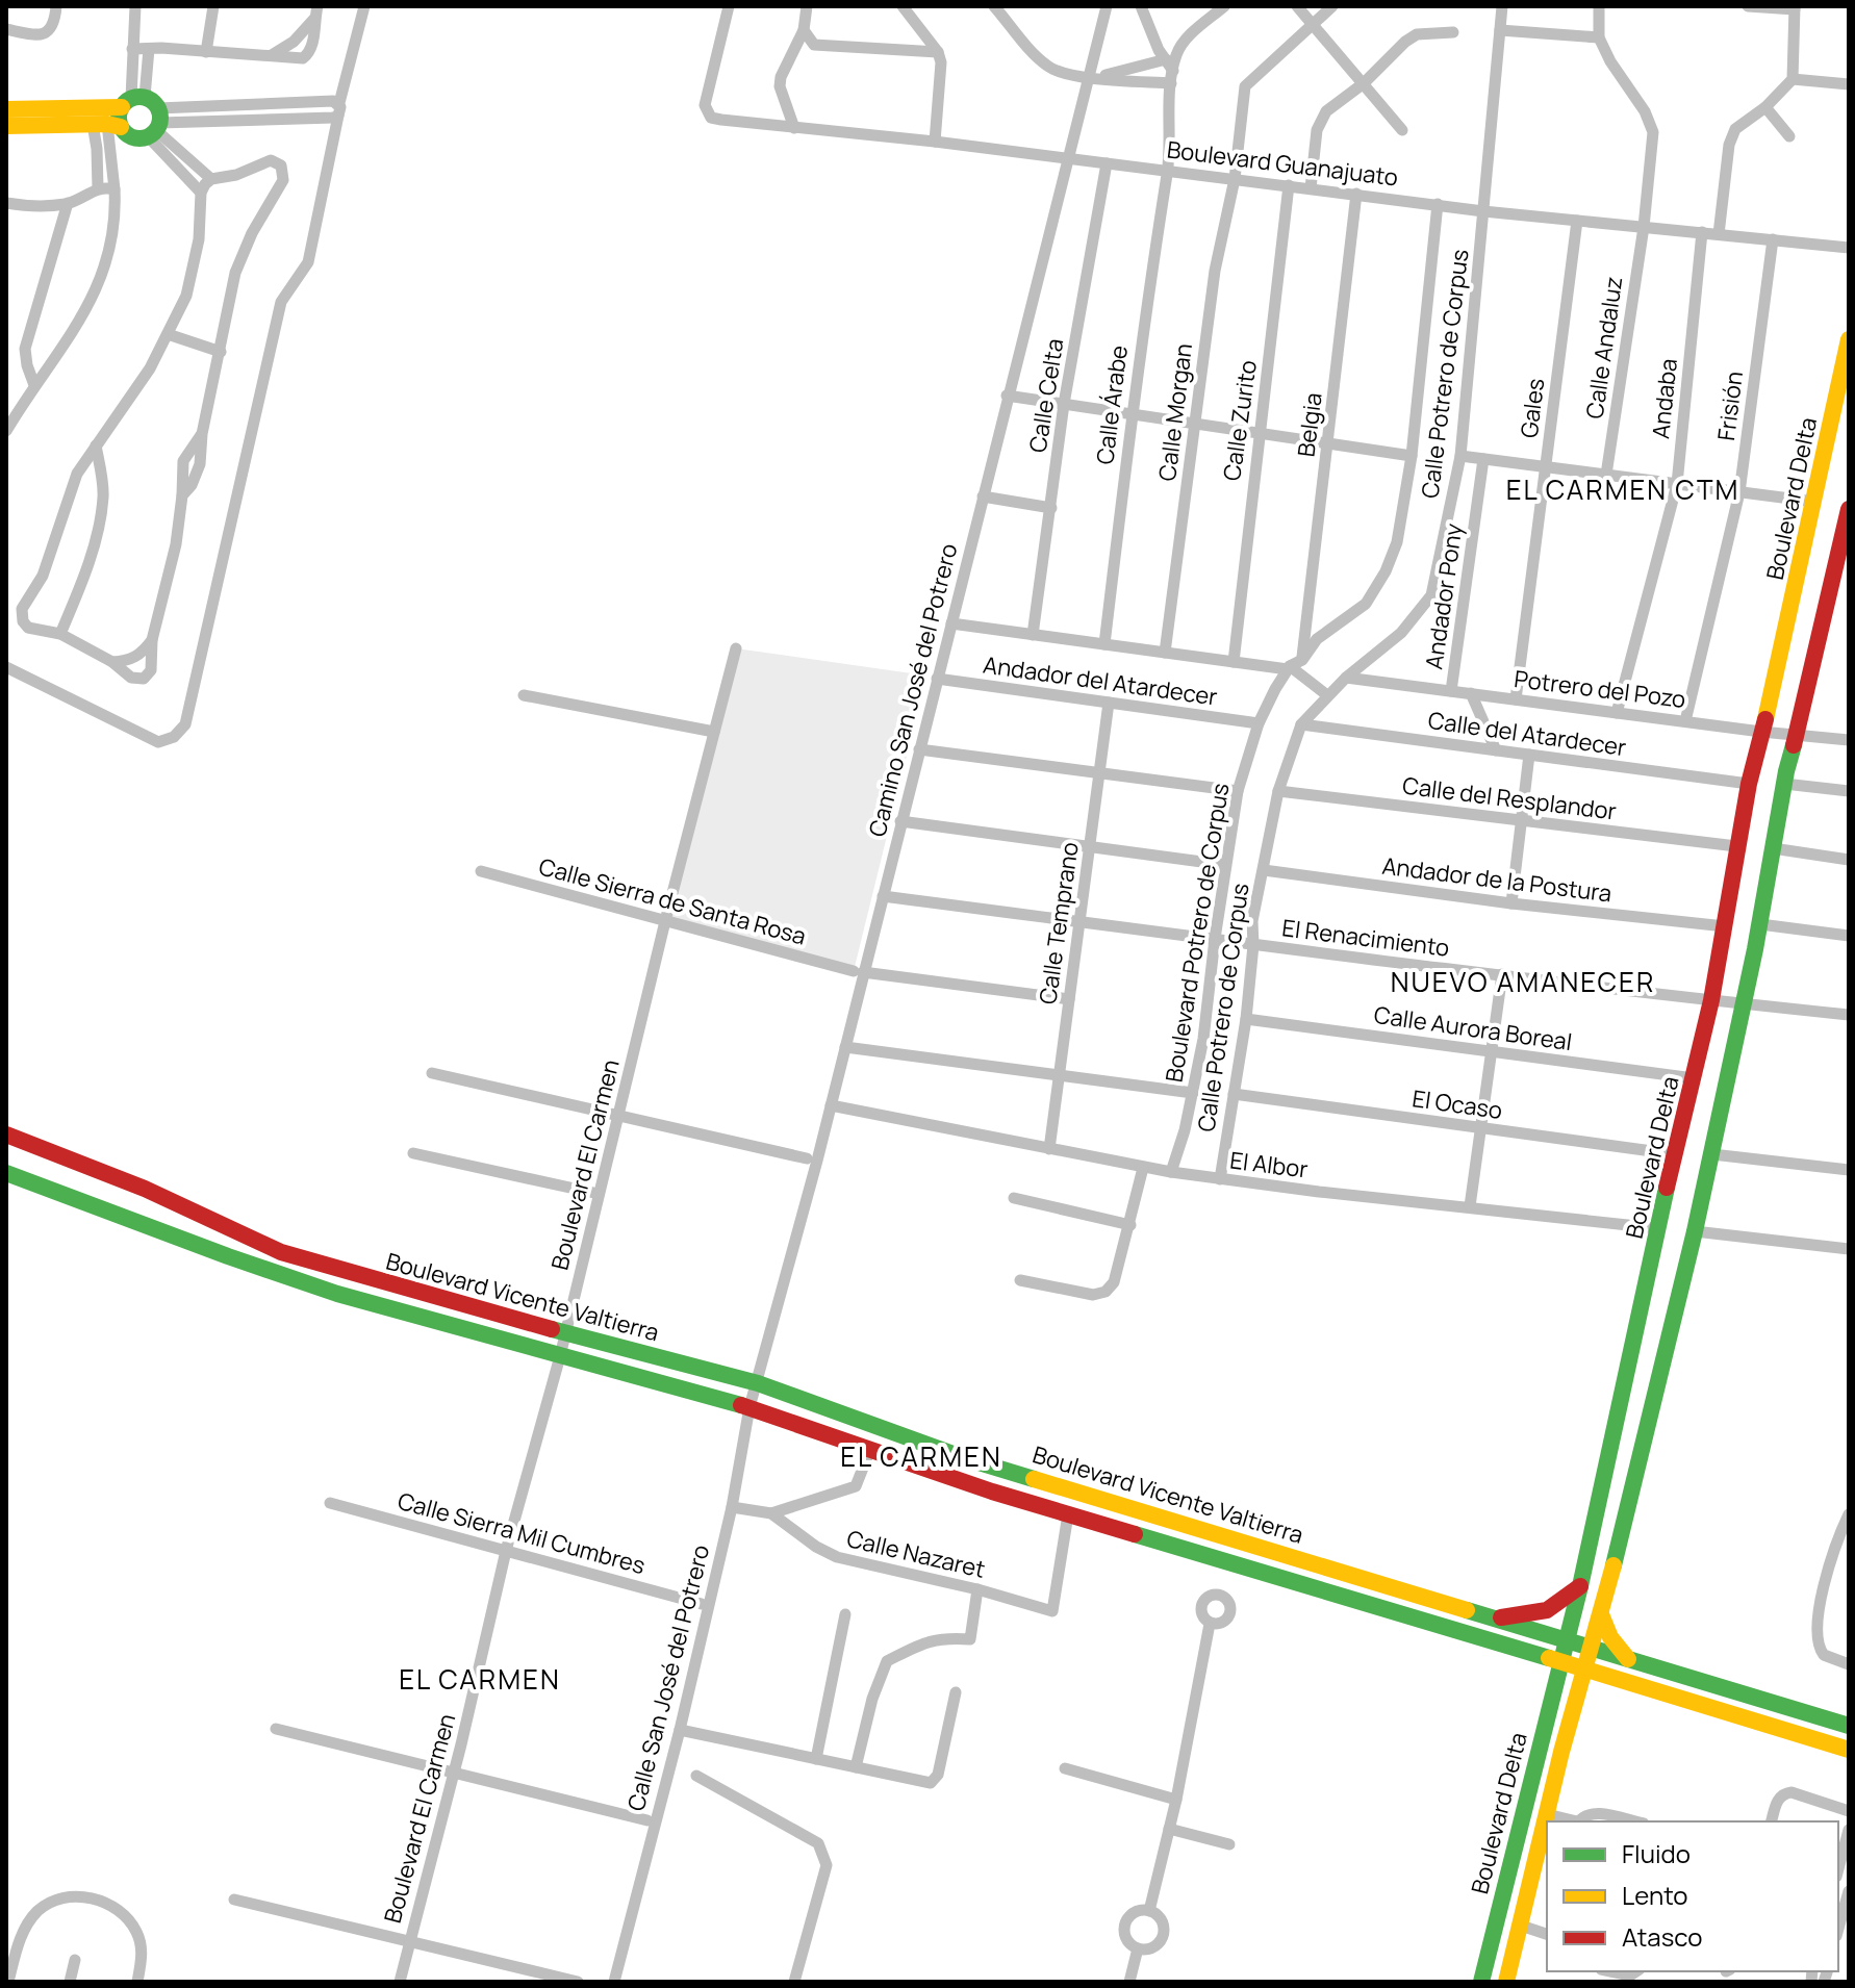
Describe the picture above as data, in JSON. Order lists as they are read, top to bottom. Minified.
{"streets":{"main road":["Boulevard Delta","Boulevard Vicente Valtierra"],"street":["Boulevard Guanajuato","Calle Andaluz","Calle Potrero de Corpus","Calle Celta","Andaba","Calle Árabe","Frisión","Gales","Calle Morgan","Calle Zurito","Belgia","Andador Pony","Andador del Atardecer","Potrero del Pozo","Camino San José del Potrero","Calle del Atardecer","Calle del Resplandor","Andador de la Postura","Calle Sierra de Santa Rosa","Calle Temprano","Boulevard Potrero de Corpus","El Renacimiento","Calle Aurora Boreal","El Ocaso","Boulevard El Carmen","El Albor","Calle Sierra Mil Cumbres","Calle Nazaret","Calle San José del Potrero"]},"crossings":[["Boulevard Guanajuato","Calle Andaluz"],["Boulevard Guanajuato","Calle Potrero de Corpus"],["Boulevard Guanajuato","Calle Celta"],["Boulevard Guanajuato","Andaba"],["Boulevard Guanajuato","Calle Árabe"],["Boulevard Guanajuato","Frisión"],["Boulevard Guanajuato","Gales"],["Boulevard Guanajuato","Calle Morgan"],["Boulevard Guanajuato","Calle Zurito"],["Boulevard Guanajuato","Belgia"],["Boulevard Guanajuato","Camino San José del Potrero"],["Calle Potrero de Corpus","Potrero del Pozo"],["Calle Potrero de Corpus","Calle del Atardecer"],["Calle Potrero de Corpus","Calle del Resplandor"],["Calle Potrero de Corpus","Andador de la Postura"],["Calle Potrero de Corpus","El Renacimiento"],["Calle Potrero de Corpus","Calle Aurora Boreal"],["Calle Potrero de Corpus","El Ocaso"],["Calle Potrero de Corpus","El Albor"],["Andaba","Potrero del Pozo"],["Frisión","Potrero del Pozo"],["Gales","Potrero del Pozo"],["Boulevard Delta","Potrero del Pozo"],["Boulevard Delta","Calle del Atardecer"],["Boulevard Delta","Calle del Resplandor"],["Boulevard Delta","Andador de la Postura"],["Boulevard Delta","El Renacimiento"],["Boulevard Delta","Calle Aurora Boreal"],["Boulevard Delta","El Ocaso"],["Boulevard Delta","El Albor"],["Boulevard Delta","Boulevard Vicente Valtierra"],["Andador Pony","Potrero del Pozo"],["Andador del Atardecer","Camino San José del Potrero"],["Andador del Atardecer","Calle Temprano"],["Andador del Atardecer","Boulevard Potrero de Corpus"],["Camino San José del Potrero","Calle Sierra de Santa Rosa"],["Camino San José del Potrero","El Renacimiento"],["Camino San José del Potrero","El Albor"],["Camino San José del Potrero","Boulevard Vicente Valtierra"],["Camino San José del Potrero","Calle San José del Potrero"],["Calle Sierra de Santa Rosa","Boulevard El Carmen"],["Calle Temprano","El Renacimiento"],["Calle Temprano","El Albor"],["Boulevard Potrero de Corpus","El Renacimiento"],["Boulevard Potrero de Corpus","El Albor"],["Boulevard El Carmen","Boulevard Vicente Valtierra"],["Boulevard El Carmen","Calle Sierra Mil Cumbres"],["Boulevard Vicente Valtierra","Calle Nazaret"],["Boulevard Vicente Valtierra","Calle San José del Potrero"],["Calle Nazaret","Calle San José del Potrero"]],"districts":["EL CARMEN CTM","NUEVO AMANECER","EL CARMEN","EL CARMEN"],"legend":["Fluido","Lento","Atasco"]}
